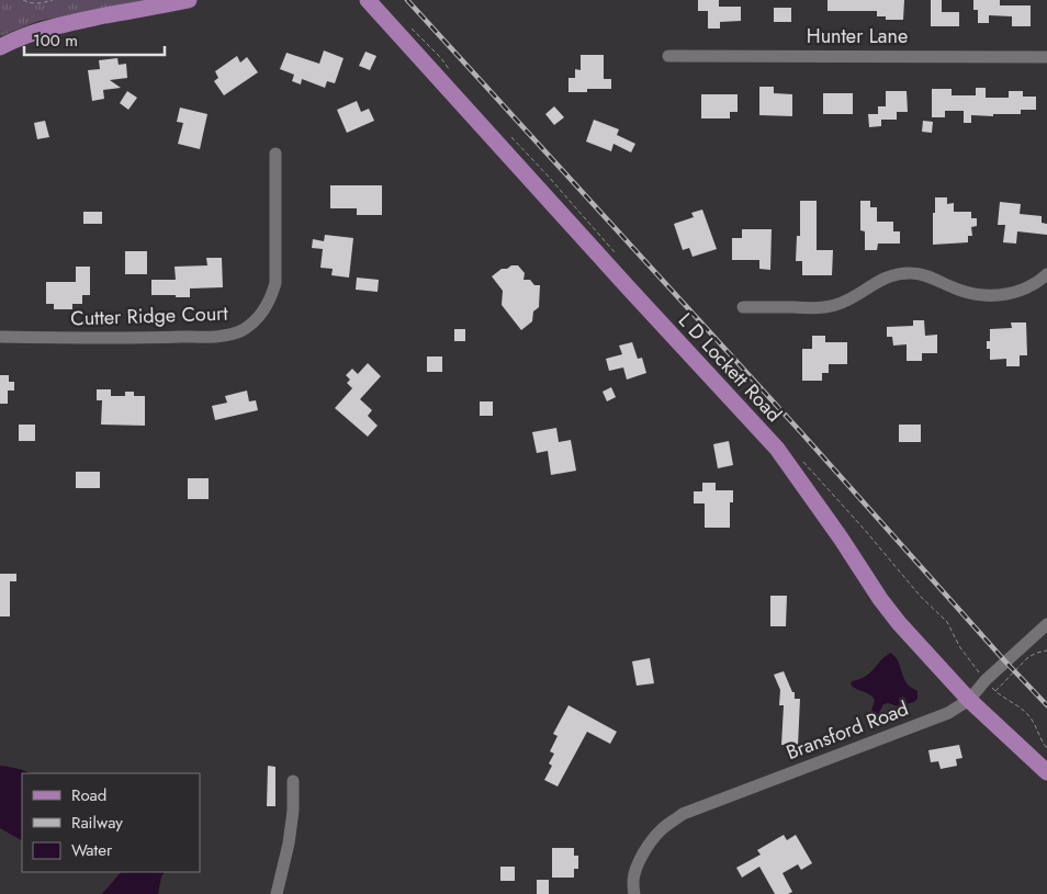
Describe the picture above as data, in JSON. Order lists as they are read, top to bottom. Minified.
{"streets":{"main road":["L D Lockett Road"],"street":["Hunter Lane","Cutter Ridge Court","Bransford Road"]},"crossings":[["L D Lockett Road","Bransford Road"]],"legend":["Road","Railway","Water"],"scale_bar":"100 m"}
